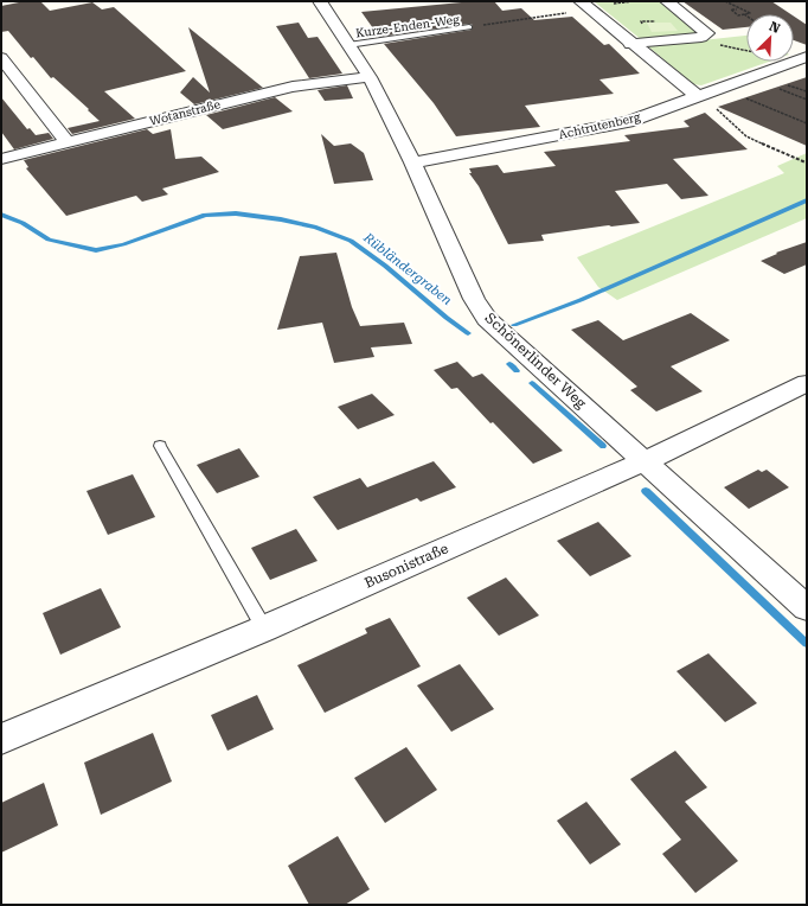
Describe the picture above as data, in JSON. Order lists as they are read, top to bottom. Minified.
{"streets":{"street":["Wotanstraße","Achtrutenberg","Schönerlinder Weg","Busonistraße"],"lane":["Kurze-Enden-Weg"]},"crossings":[["Kurze-Enden-Weg","Schönerlinder Weg"],["Wotanstraße","Schönerlinder Weg"],["Achtrutenberg","Schönerlinder Weg"],["Schönerlinder Weg","Busonistraße"]],"water":["Rübländergraben"],"north":"top right"}
